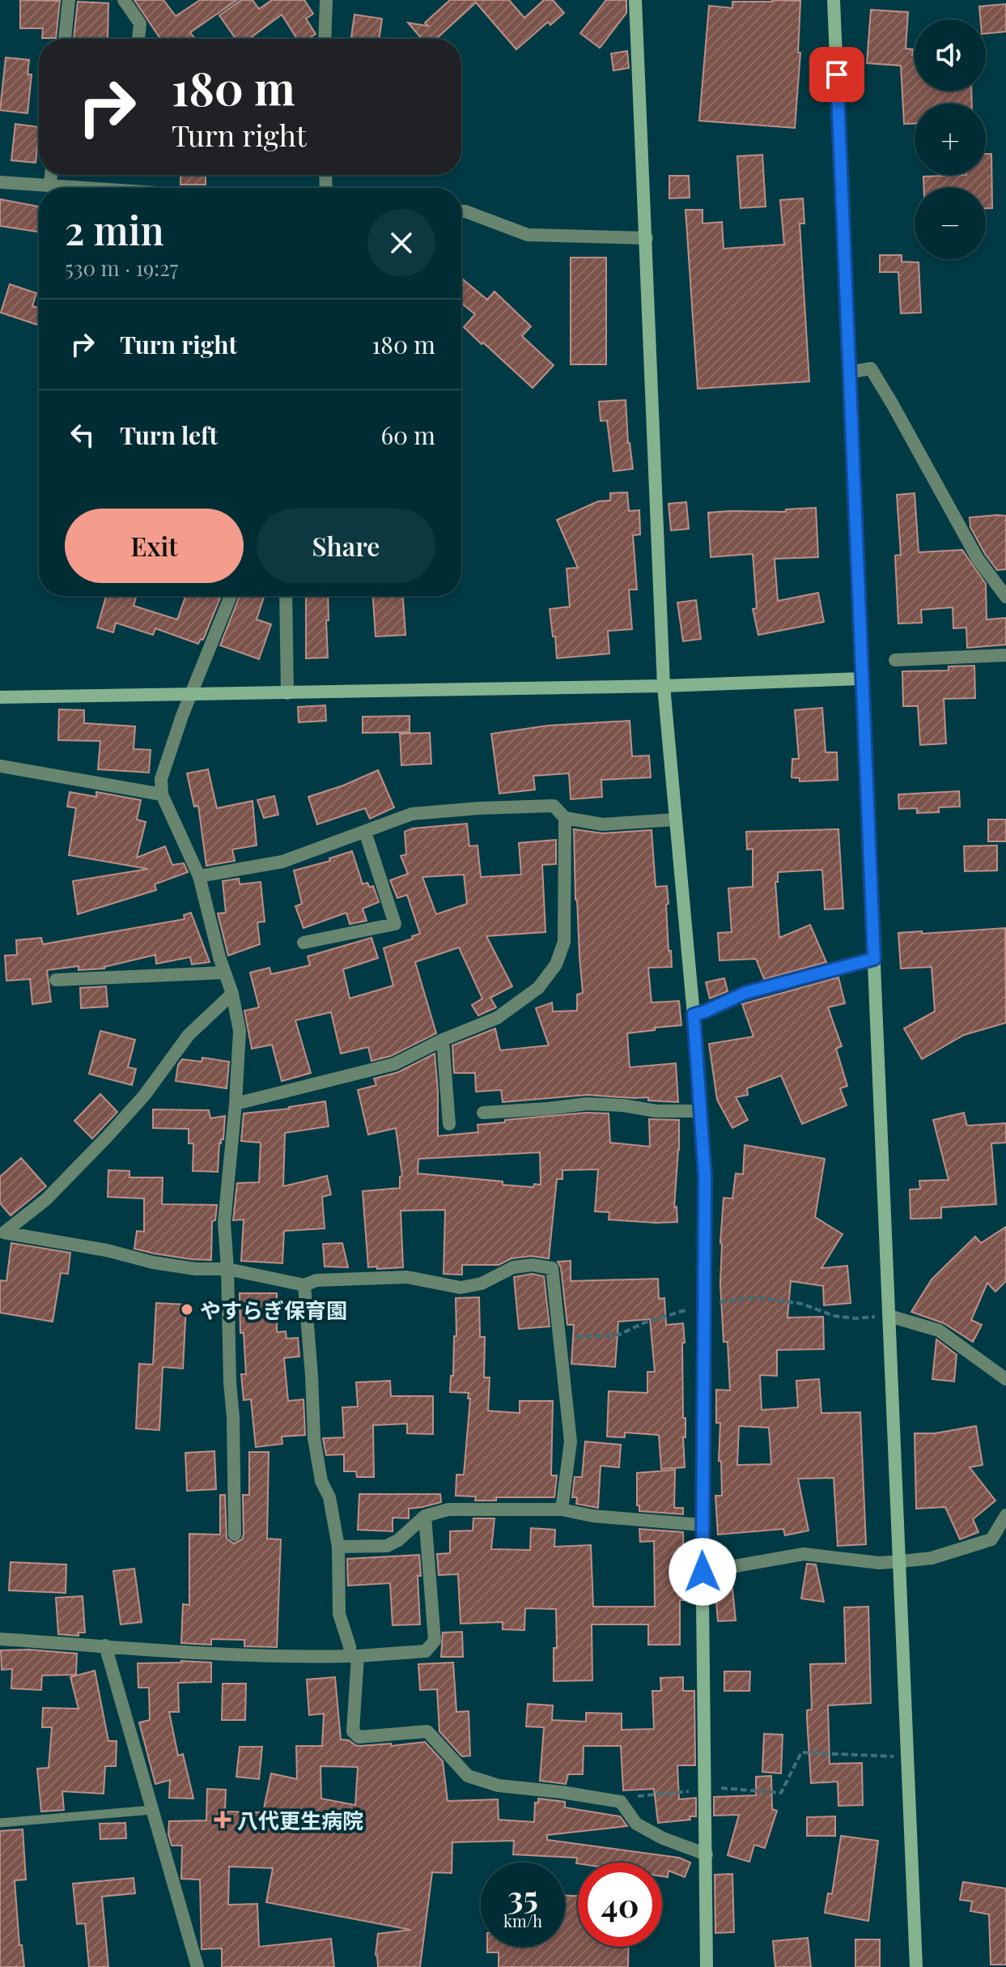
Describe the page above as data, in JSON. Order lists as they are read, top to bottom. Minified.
{"places":{"other":["やすらぎ保育園"],"health":["八代更生病院"]},"page":{"map_buttons":["+","−"],"turn":["180 m","Turn right"],"heading":["2 min","530 m · 19:27"],"list":[{"name":"Turn right","value":"180 m"},{"name":"Turn left","value":"60 m"}],"buttons":["Exit","Share"],"speed":"35 km/h","limit":"40"}}
